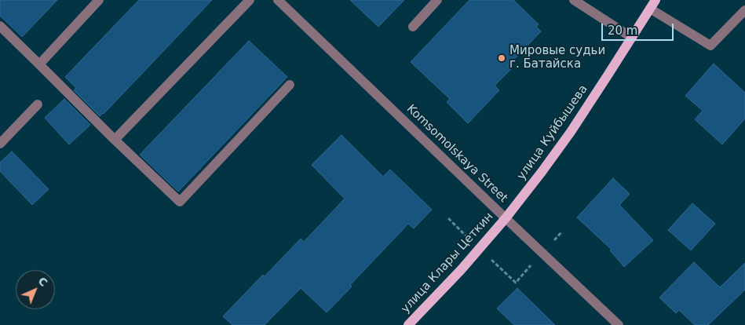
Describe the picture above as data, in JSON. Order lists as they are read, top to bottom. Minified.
{"streets":{"main road":["улица Куйбышева","улица Клары Цеткин"],"street":["Komsomolskaya Street"]},"crossings":[["улица Куйбышева","Komsomolskaya Street"],["улица Куйбышева","улица Клары Цеткин"],["Komsomolskaya Street","улица Клары Цеткин"]],"places":["Мировые судьи г. Батайска"],"scale_bar":"20 m","north":"top right"}
